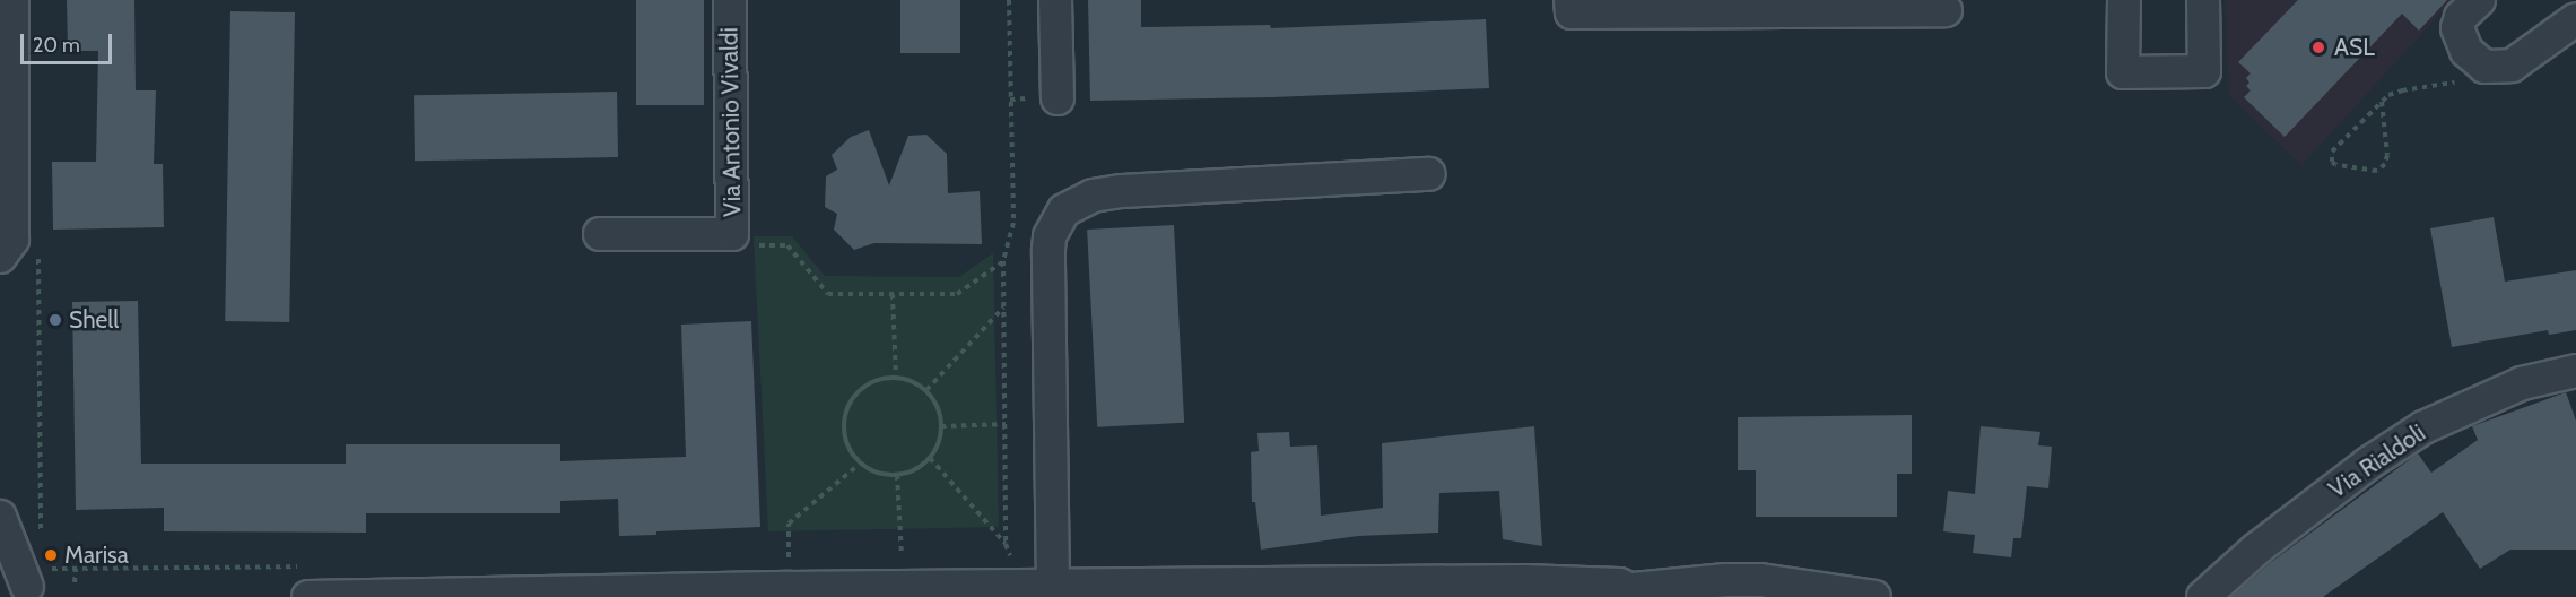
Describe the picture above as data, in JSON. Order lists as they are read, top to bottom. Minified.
{"streets":{"street":["Via Antonio Vivaldi","Via Rialdoli"]},"places":["ASL","Shell","Marisa"],"scale_bar":"20 m"}
